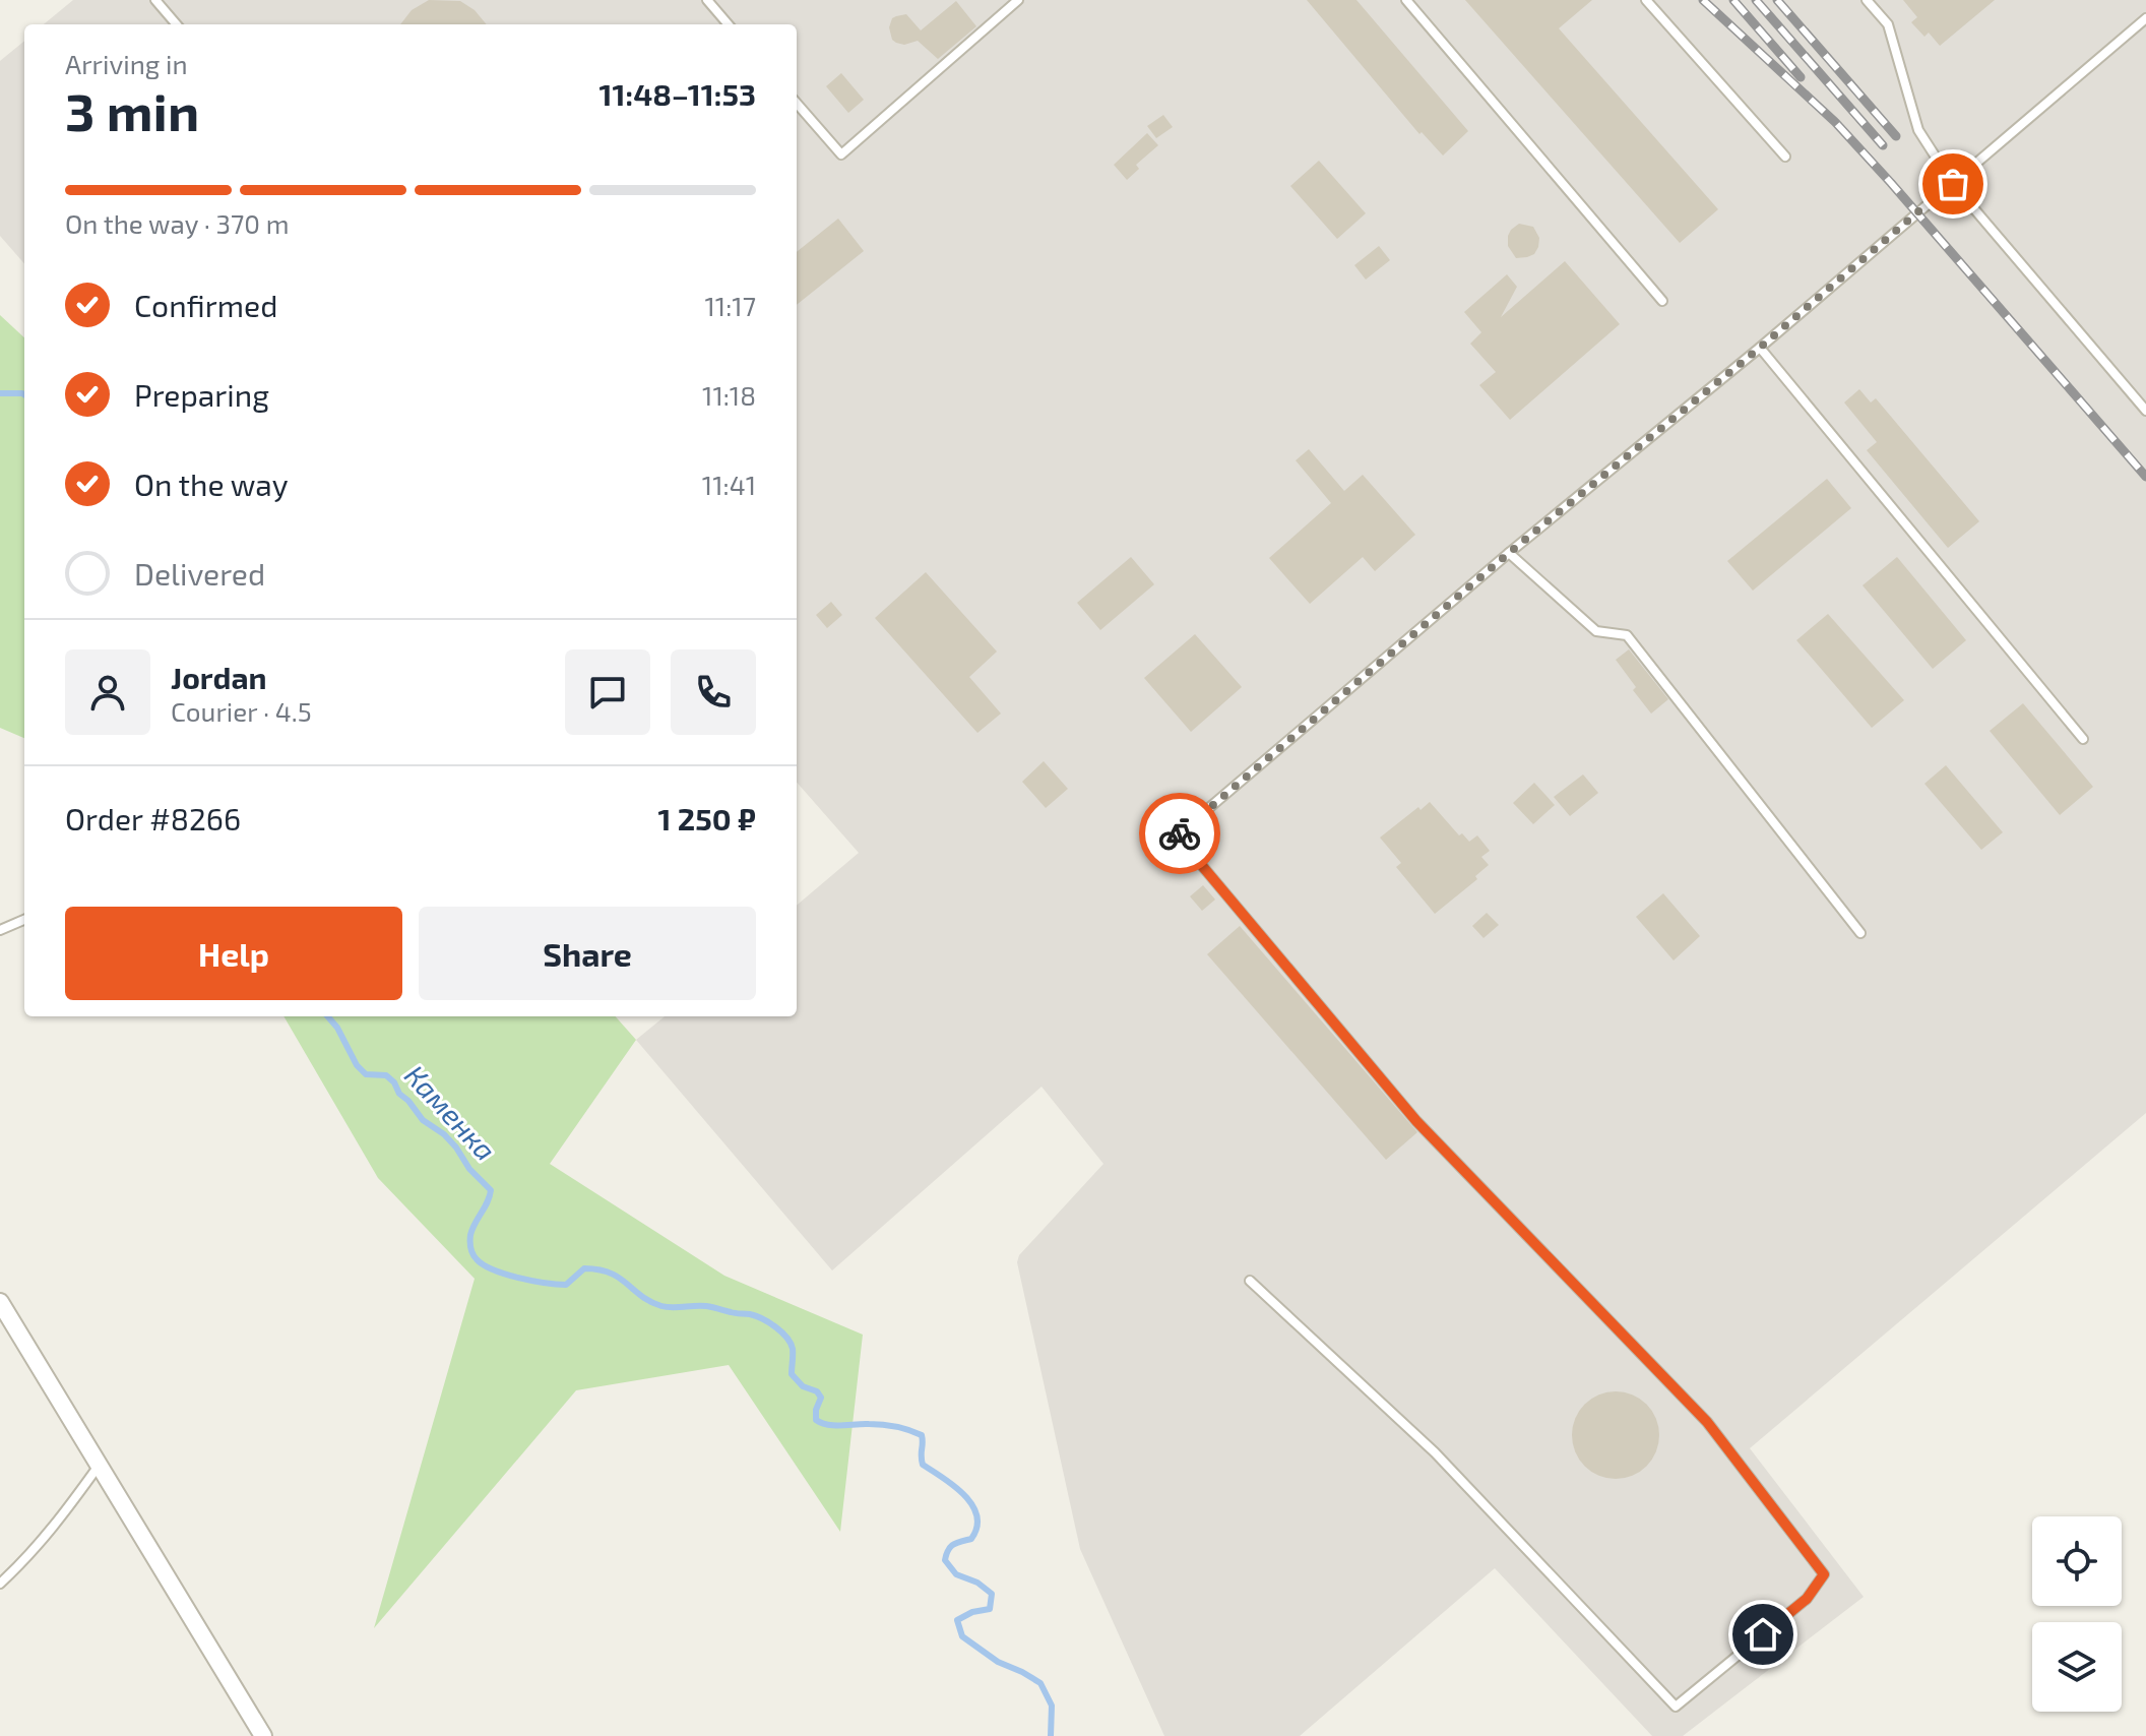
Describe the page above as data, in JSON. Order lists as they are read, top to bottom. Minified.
{"water":["Каменка"],"page":{"heading":["3 min","Arriving in","11:48–11:53"],"panel":["Jordan","Courier · 4.5","Order #8266","1 250 ₽"],"bar":"On the way · 370 m","list":[["Confirmed","11:17"],["Preparing","11:18"],["On the way","11:41"],"Delivered"],"buttons":["Help","Share"]}}
